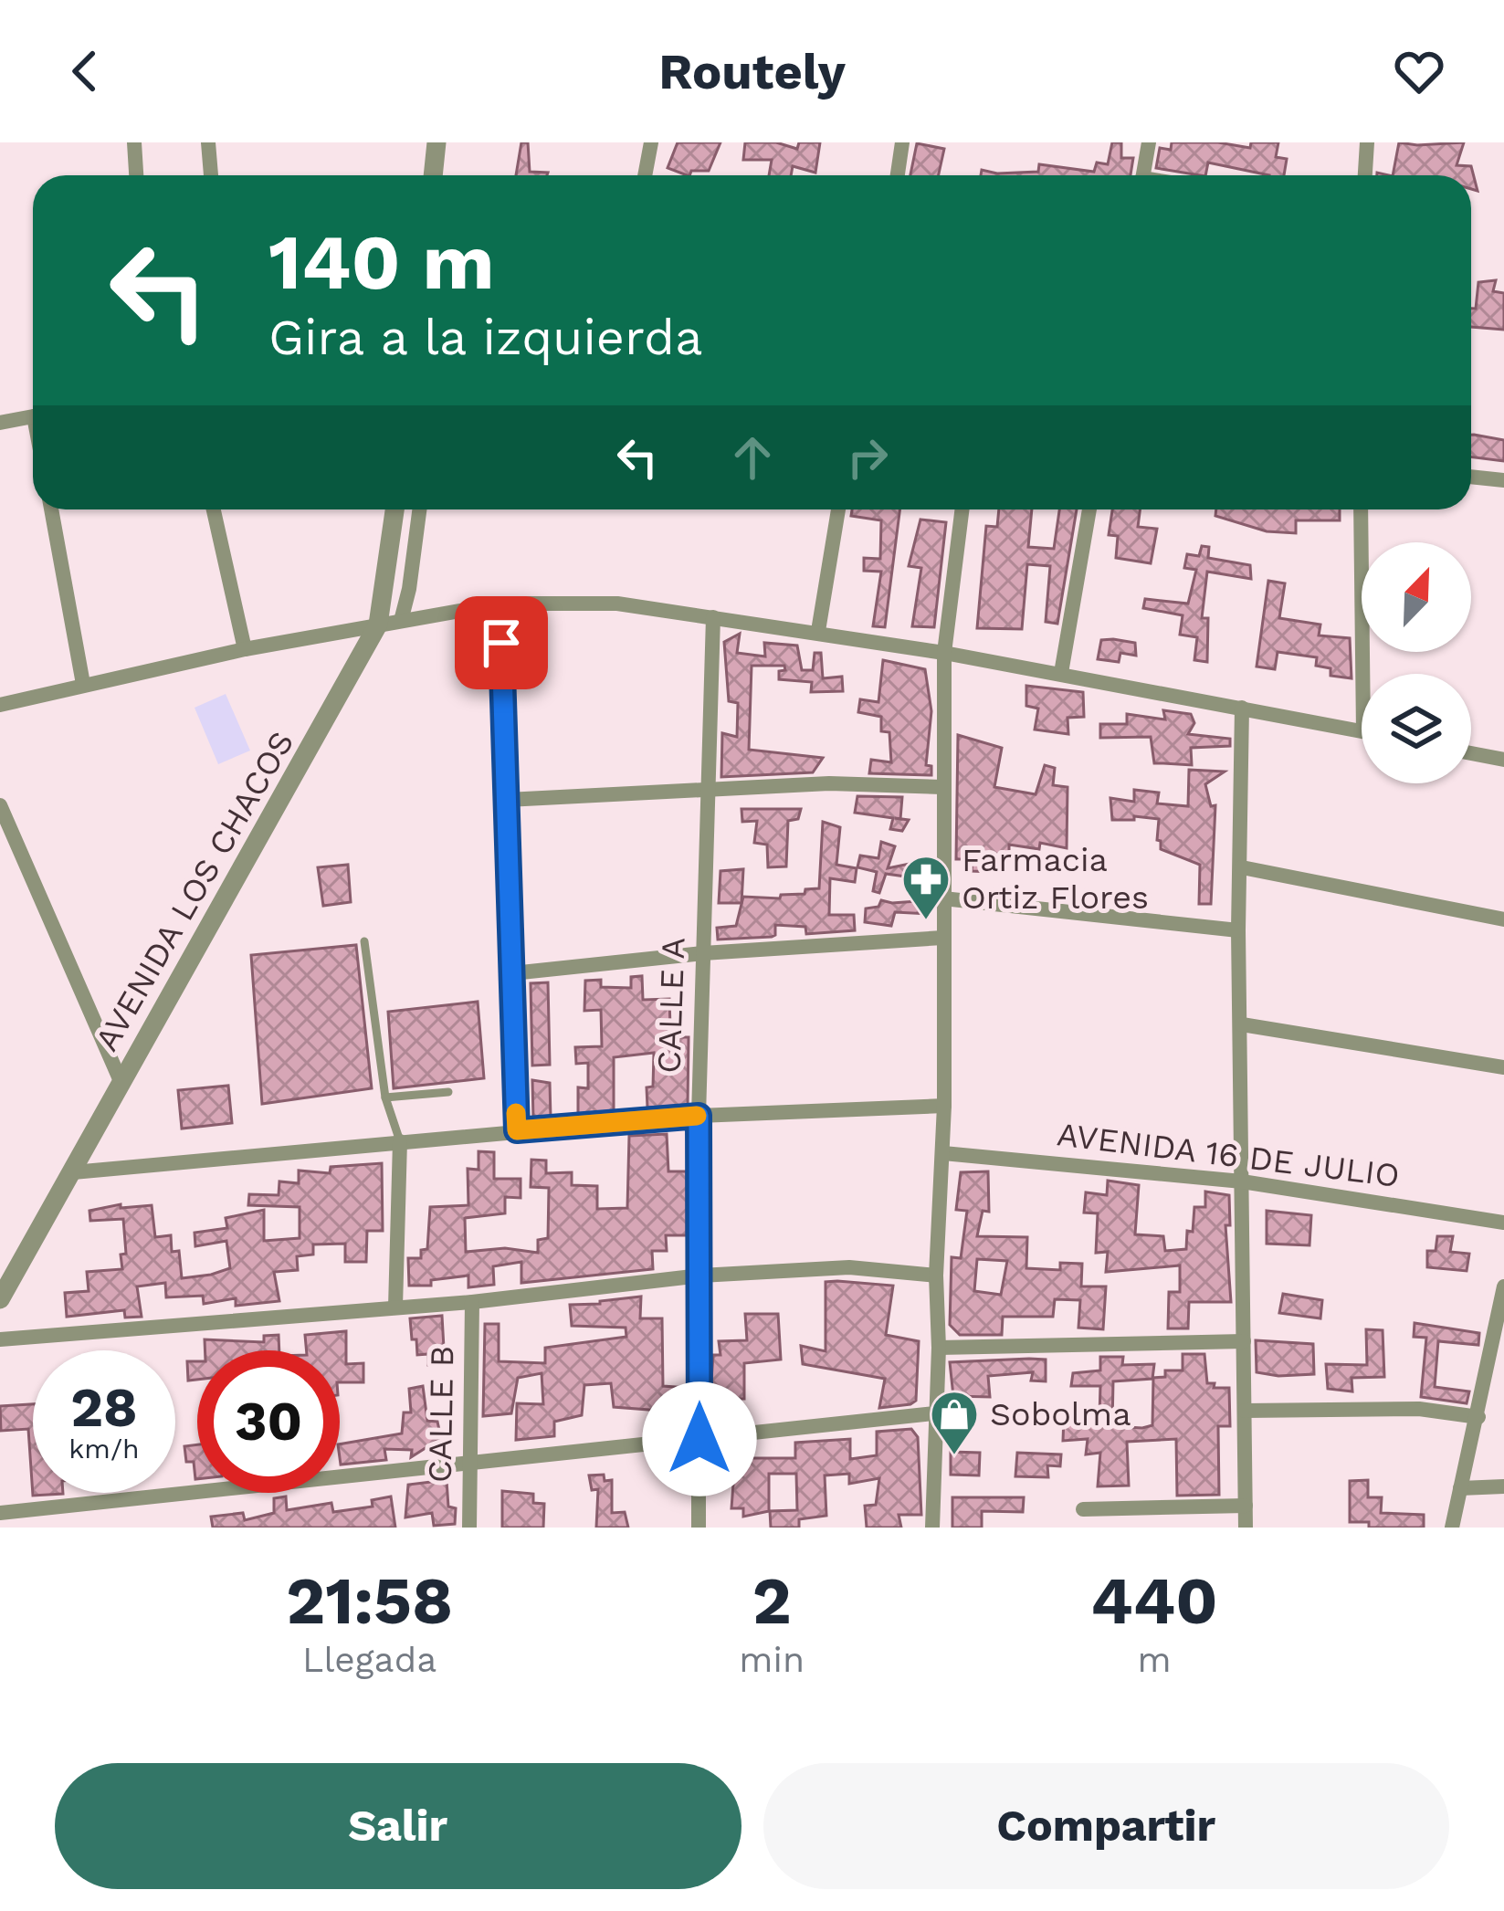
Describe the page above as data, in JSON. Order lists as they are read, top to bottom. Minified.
{"streets":{"street":["AVENIDA LOS CHACOS","CALLE A","AVENIDA 16 DE JULIO","CALLE B"]},"places":{"pharmacy":["Farmacia Ortiz Flores"],"shop":["Sobolma"]},"north":"top right","page":{"header":"Routely","turn":["140 m","Gira a la izquierda"],"speed":"28 km/h","limit":"30","eta":["21:58","Llegada","2","min","440","m"],"buttons":["Salir","Compartir"]}}
